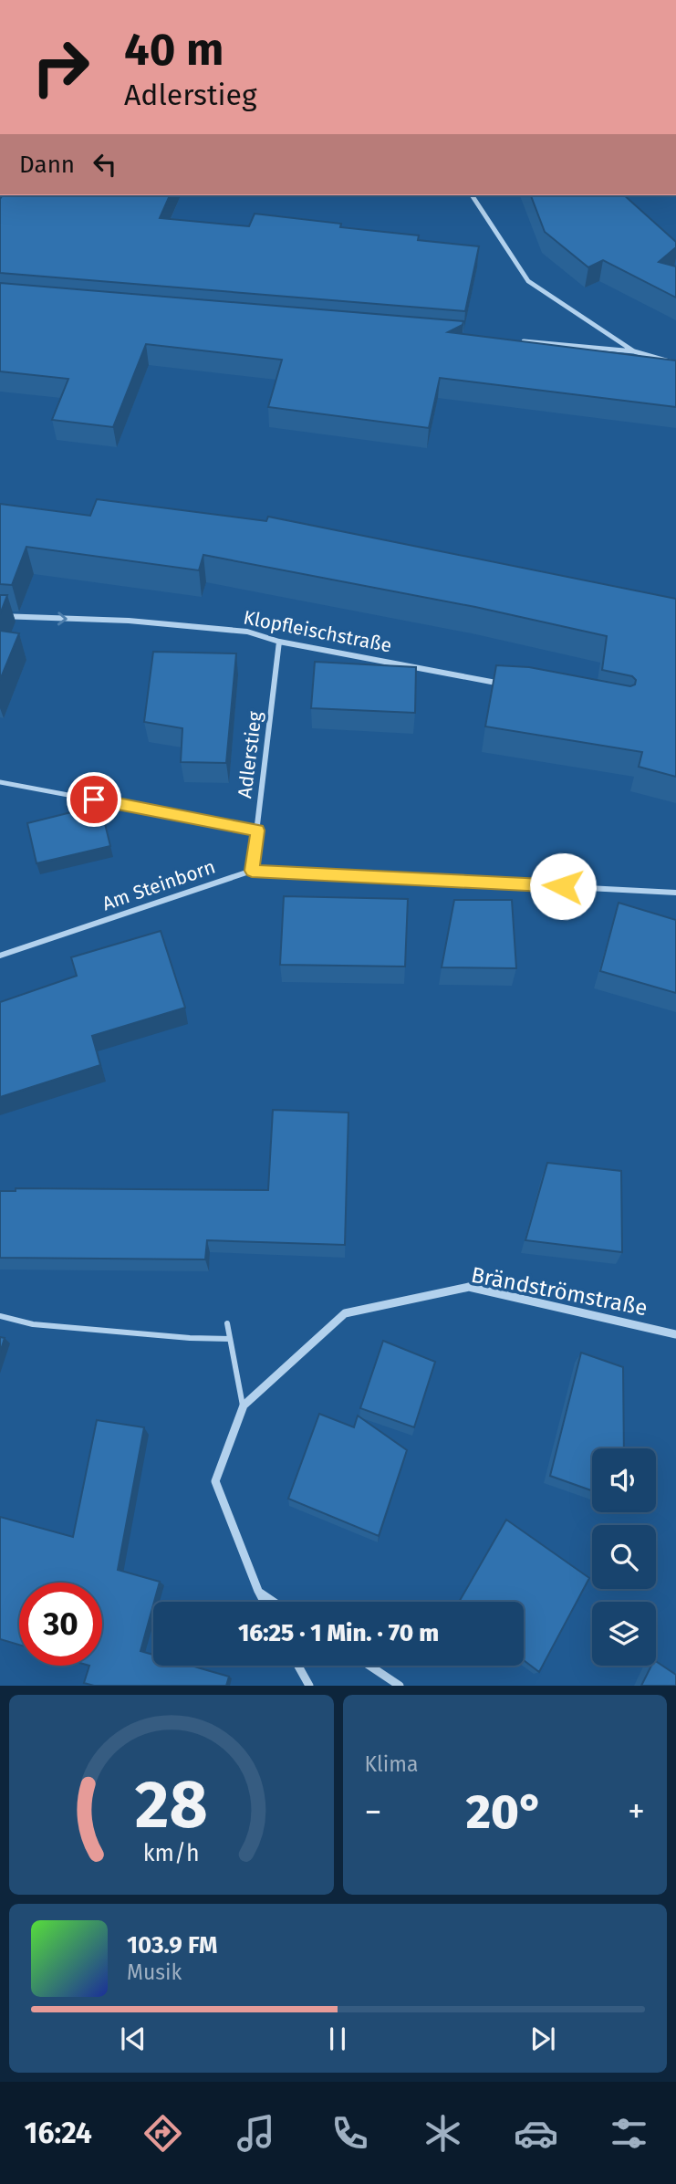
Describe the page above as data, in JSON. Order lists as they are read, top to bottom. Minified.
{"streets":{"street":["Klopfleischstraße","Adlerstieg","Am Steinborn","Brändströmstraße"]},"crossings":[["Klopfleischstraße","Adlerstieg"],["Adlerstieg","Am Steinborn"]],"one_way":["Klopfleischstraße"],"page":{"turn":["40 m","Adlerstieg"],"then":"Dann","limit":"30","trip":"16:25 · 1 Min. · 70 m","tile":"Klima","heat":["−","20°","+"],"song":["103.9 FM","Musik"],"tabs":"16:24","gauge":["28","km/h"]}}
